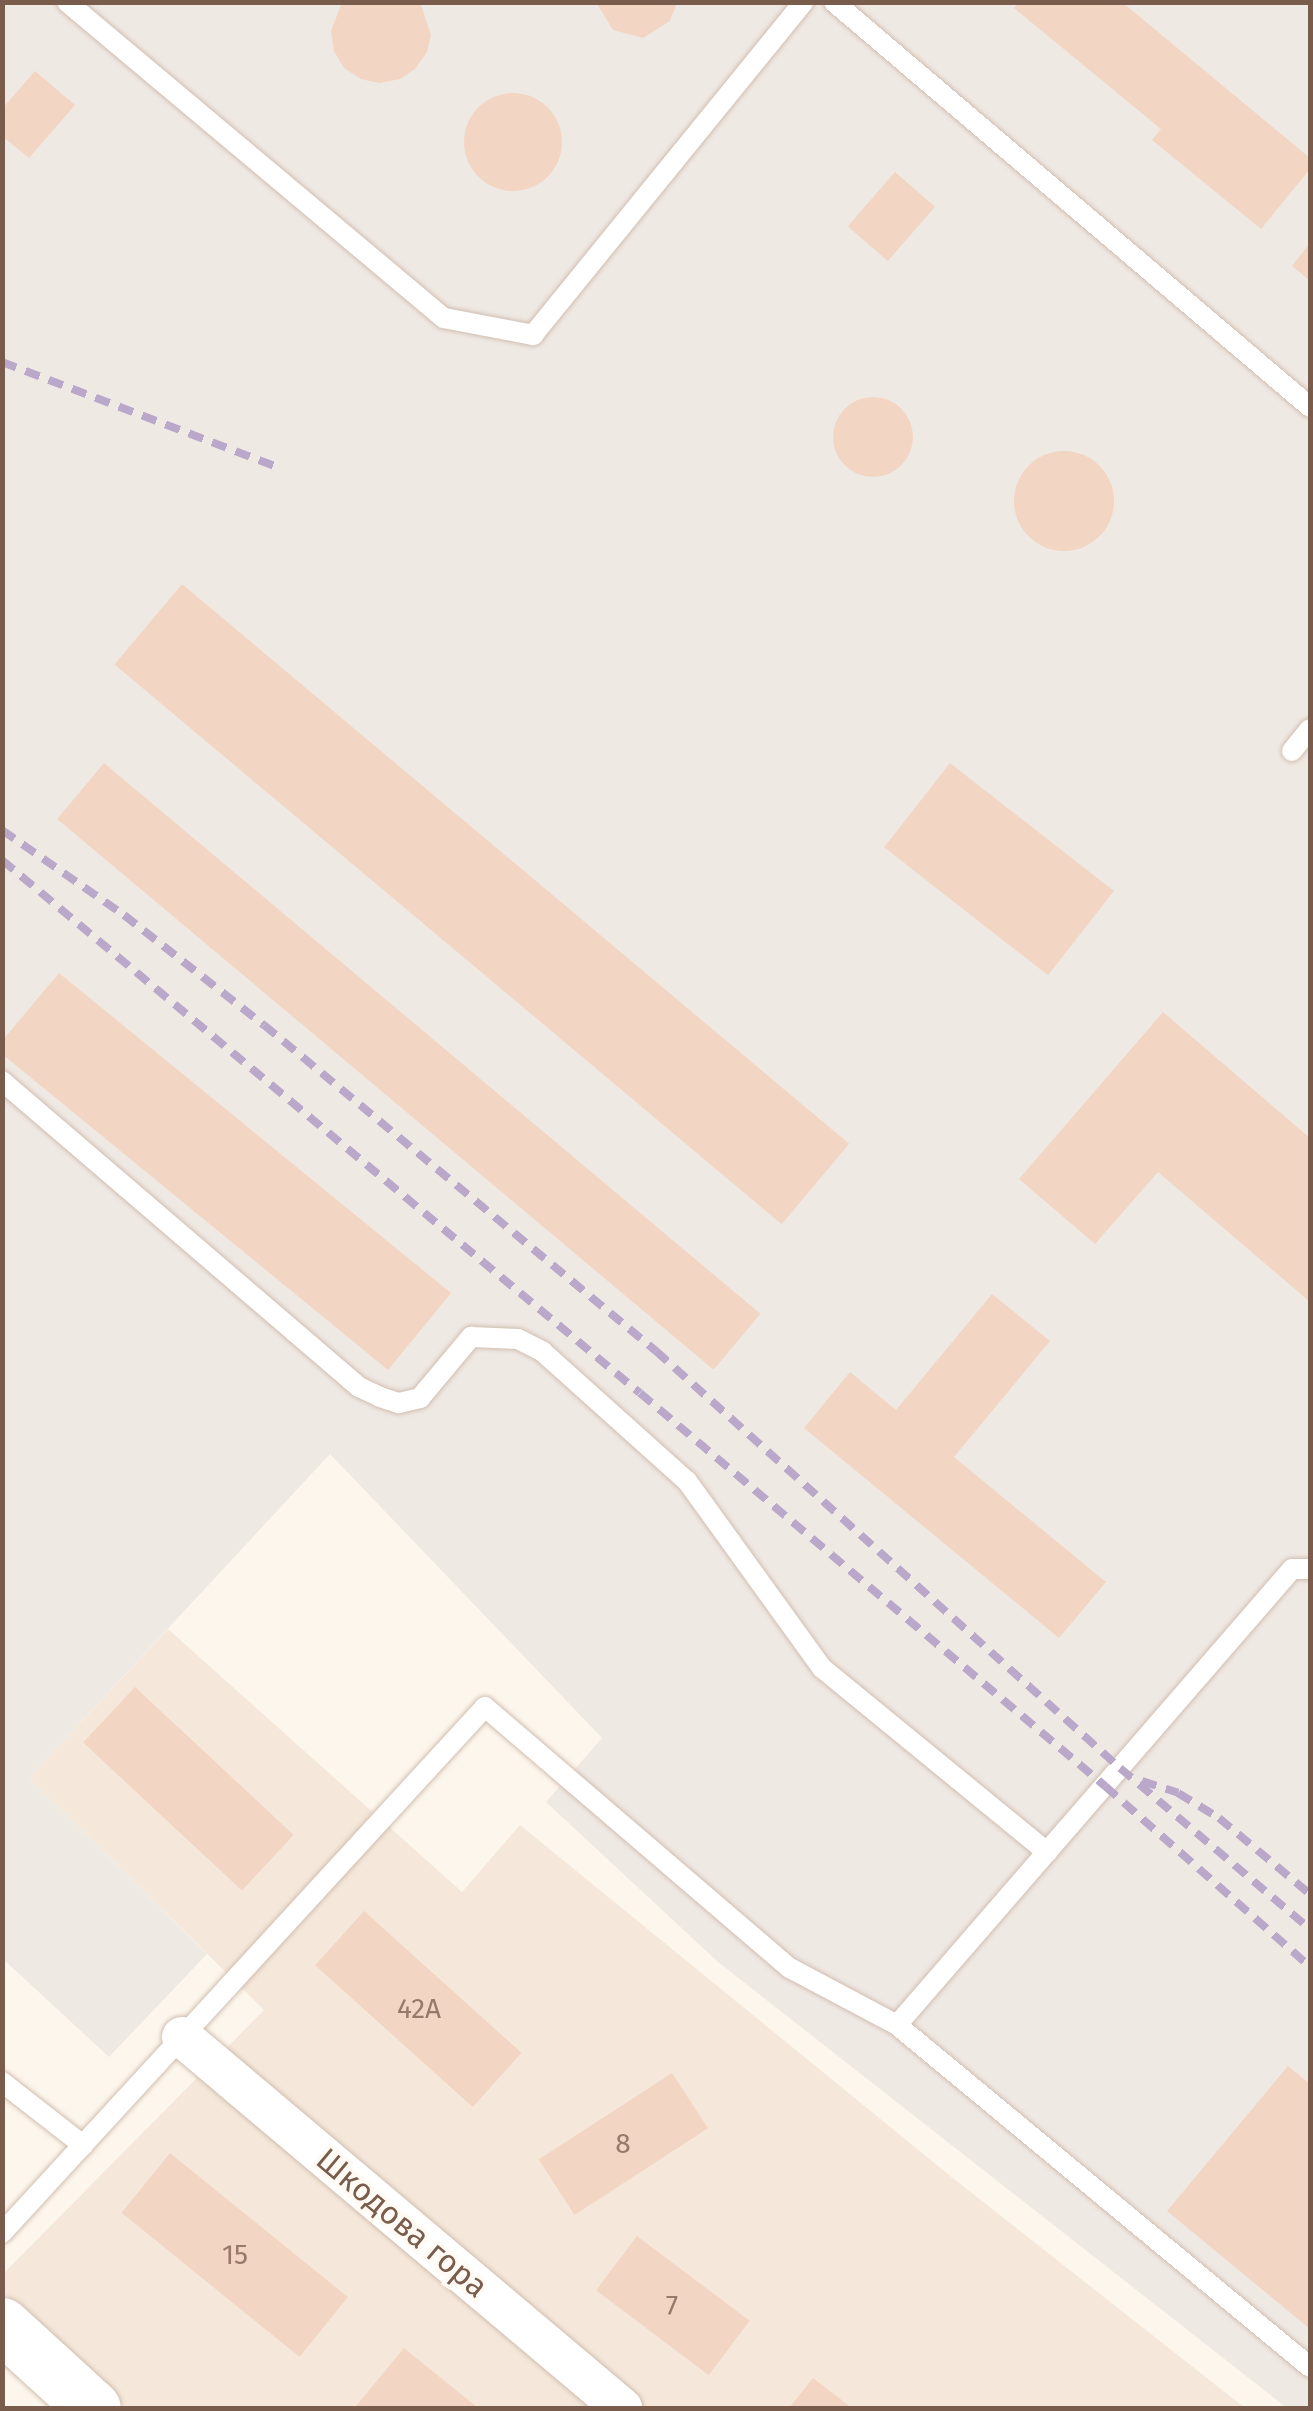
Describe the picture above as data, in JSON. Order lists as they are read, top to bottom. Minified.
{"streets":{"street":["Шкодова гора"]},"house_numbers":["42А","8","15","7"]}
